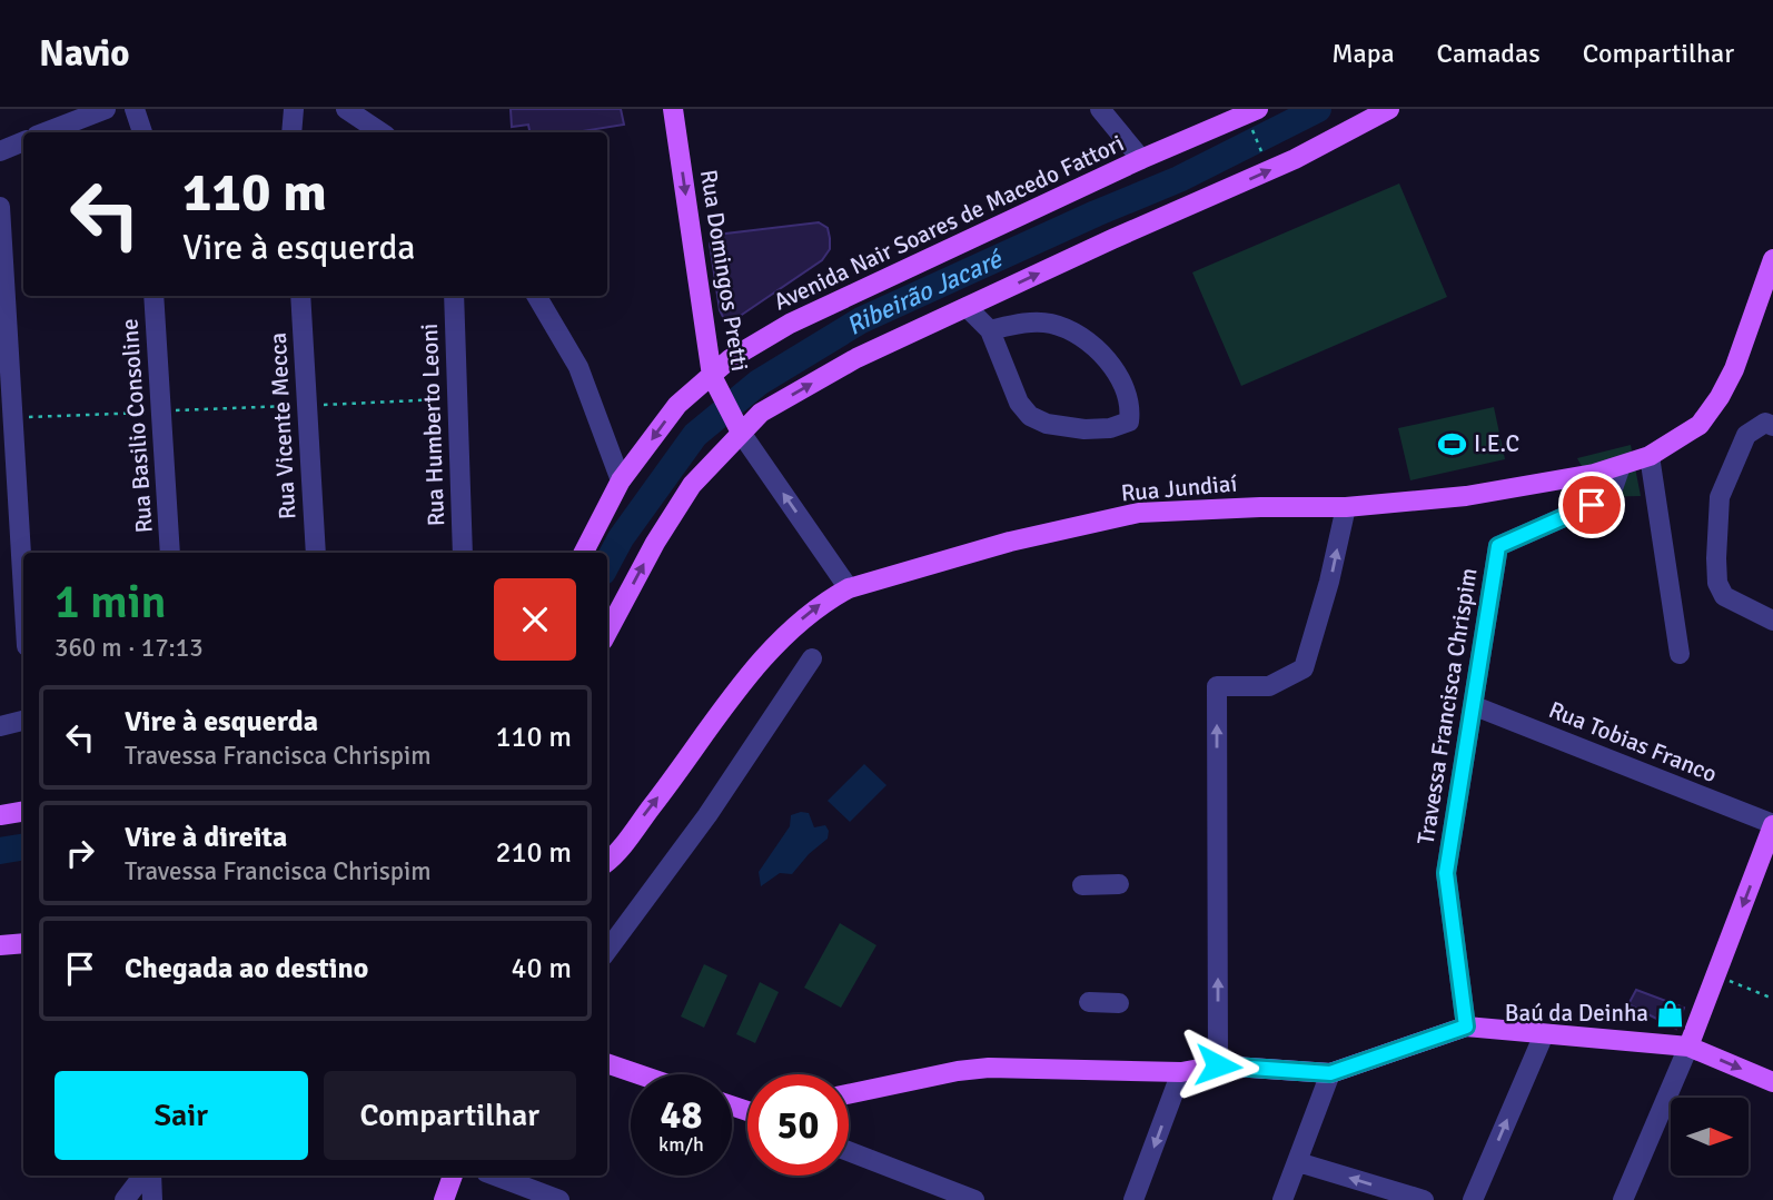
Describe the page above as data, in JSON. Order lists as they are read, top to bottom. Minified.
{"streets":{"main road":["Avenida Nair Soares de Macedo Fattori","Rua Domingos Pretti","Rua Jundiaí"],"street":["Rua Humberto Leoni","Rua Basilio Consoline","Rua Vicente Mecca","Travessa Francisca Chrispim","Rua Tobias Franco"]},"crossings":[["Avenida Nair Soares de Macedo Fattori","Rua Domingos Pretti"],["Rua Domingos Pretti","Rua Jundiaí"],["Rua Jundiaí","Travessa Francisca Chrispim"],["Travessa Francisca Chrispim","Rua Tobias Franco"]],"water":["Ribeirão Jacaré"],"places":{"sports":["I.E.C"],"shop":["Baú da Deinha"]},"north":"right","page":{"header":"Navio","nav":["Mapa","Camadas","Compartilhar"],"turn":["110 m","Vire à esquerda"],"heading":["1 min","360 m · 17:13"],"list":[{"name":"Vire à esquerda","note":"Travessa Francisca Chrispim","value":"110 m"},{"name":"Vire à direita","note":"Travessa Francisca Chrispim","value":"210 m"},{"name":"Chegada ao destino","value":"40 m"}],"buttons":["Sair","Compartilhar"],"speed":"48 km/h","limit":"50"}}
